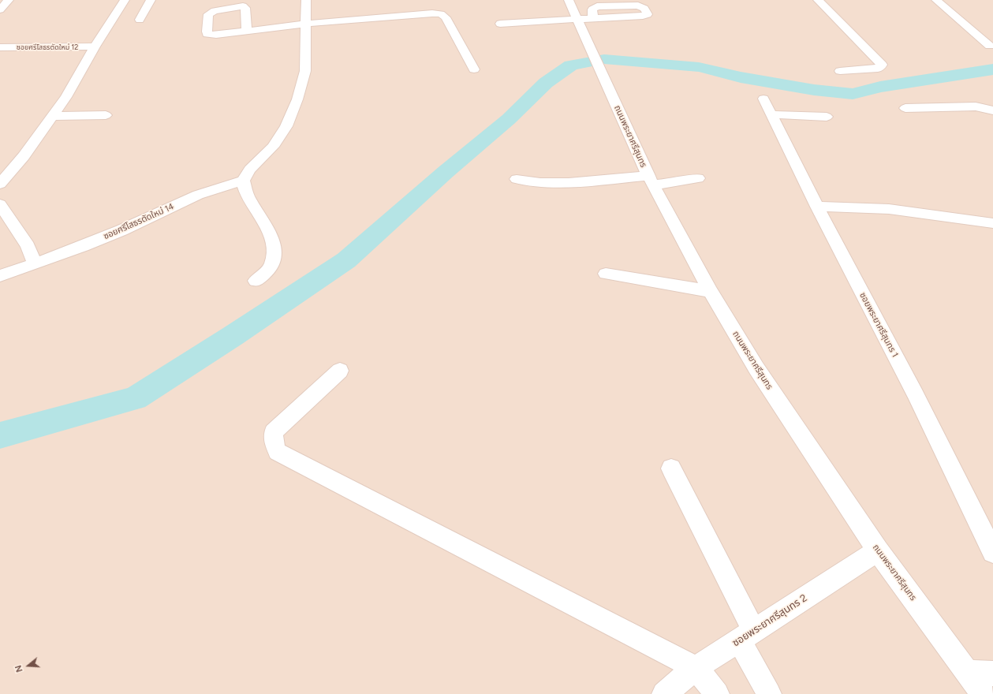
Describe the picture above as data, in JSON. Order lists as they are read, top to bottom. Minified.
{"streets":{"street":["ซอยศรีโสธรตัดใหม่ 12","ถนนพระยาศรีสุนทร","ซอยศรีโสธรตัดใหม่ 14","ซอยพระยาศรีสุนทร 1","ซอยพระยาศรีสุนทร 2"]},"crossings":[["ถนนพระยาศรีสุนทร","ซอยพระยาศรีสุนทร 2"]],"north":"left"}
